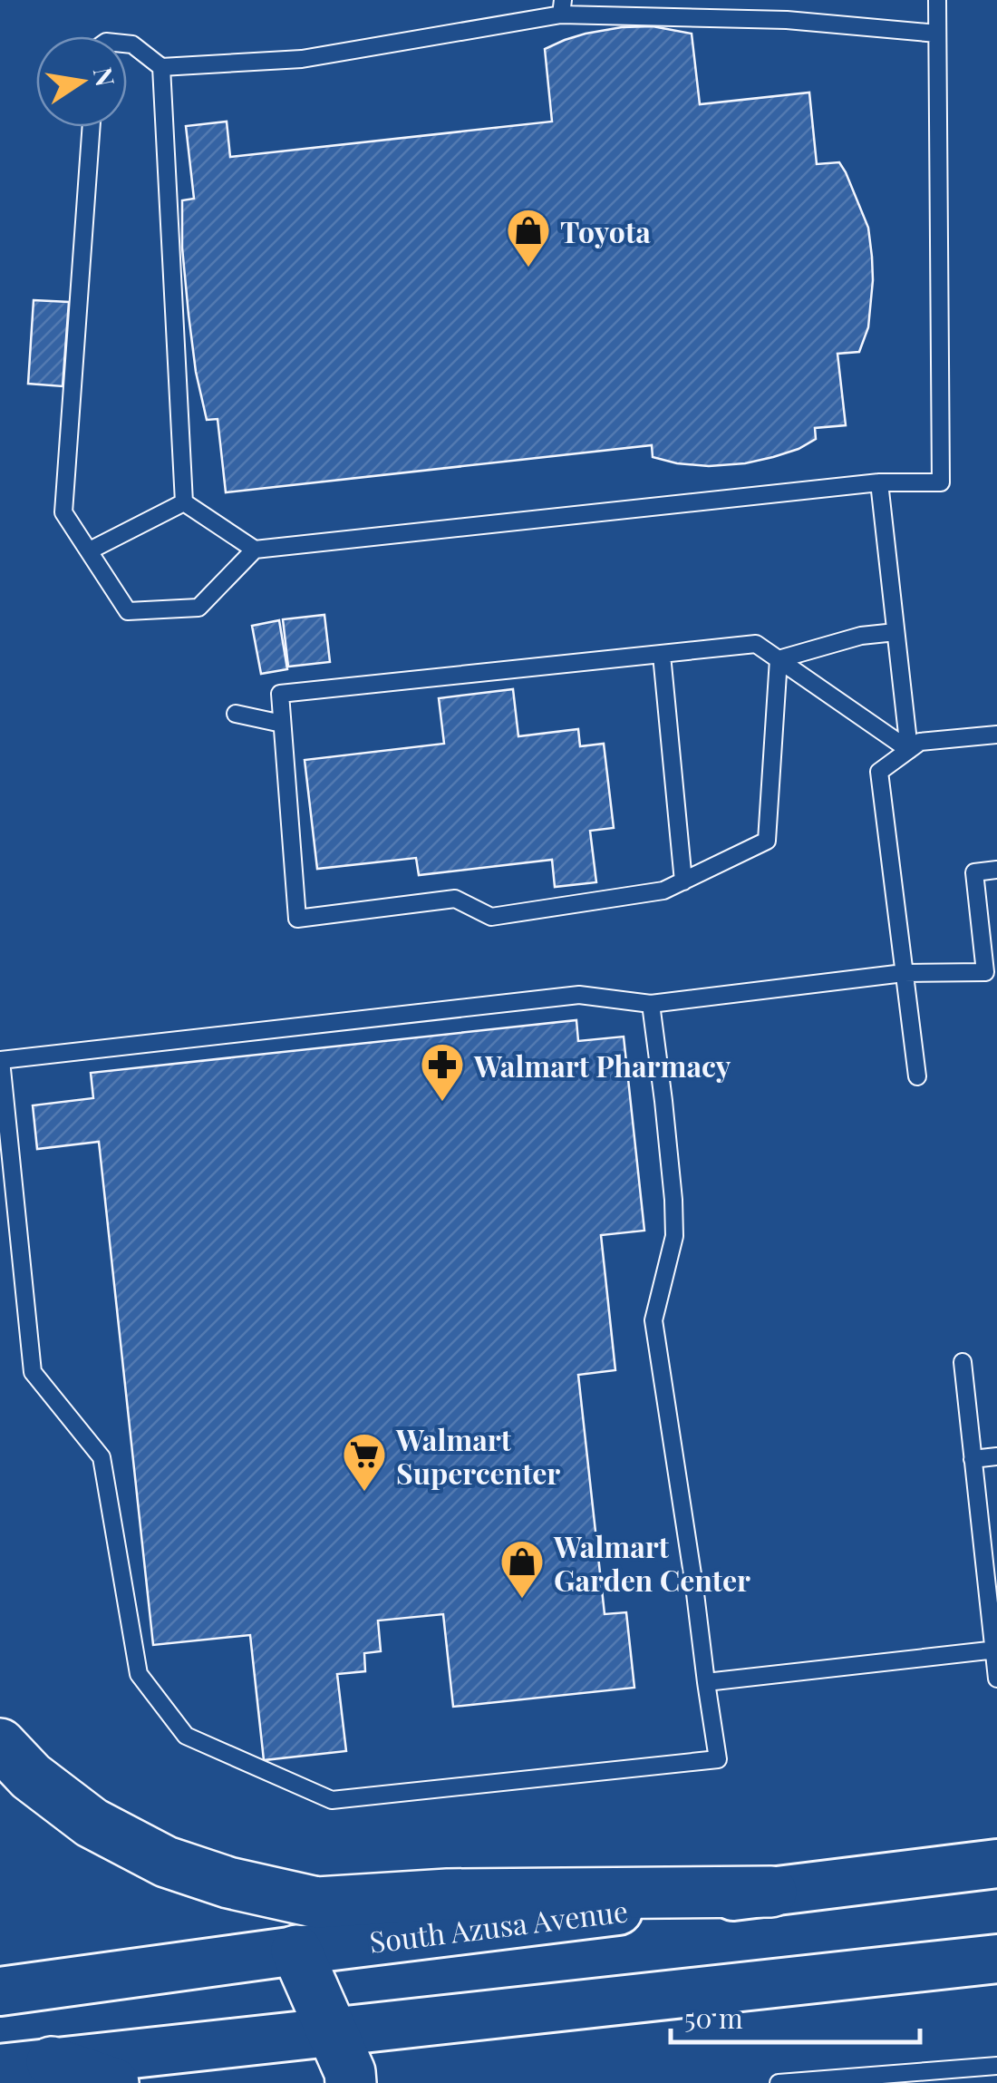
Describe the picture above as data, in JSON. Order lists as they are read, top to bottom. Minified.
{"streets":{"main road":["South Azusa Avenue"]},"places":{"shop":["Toyota","Walmart Garden Center"],"pharmacy":["Walmart Pharmacy"],"supermarket":["Walmart Supercenter"]},"scale_bar":"50 m","north":"right"}
